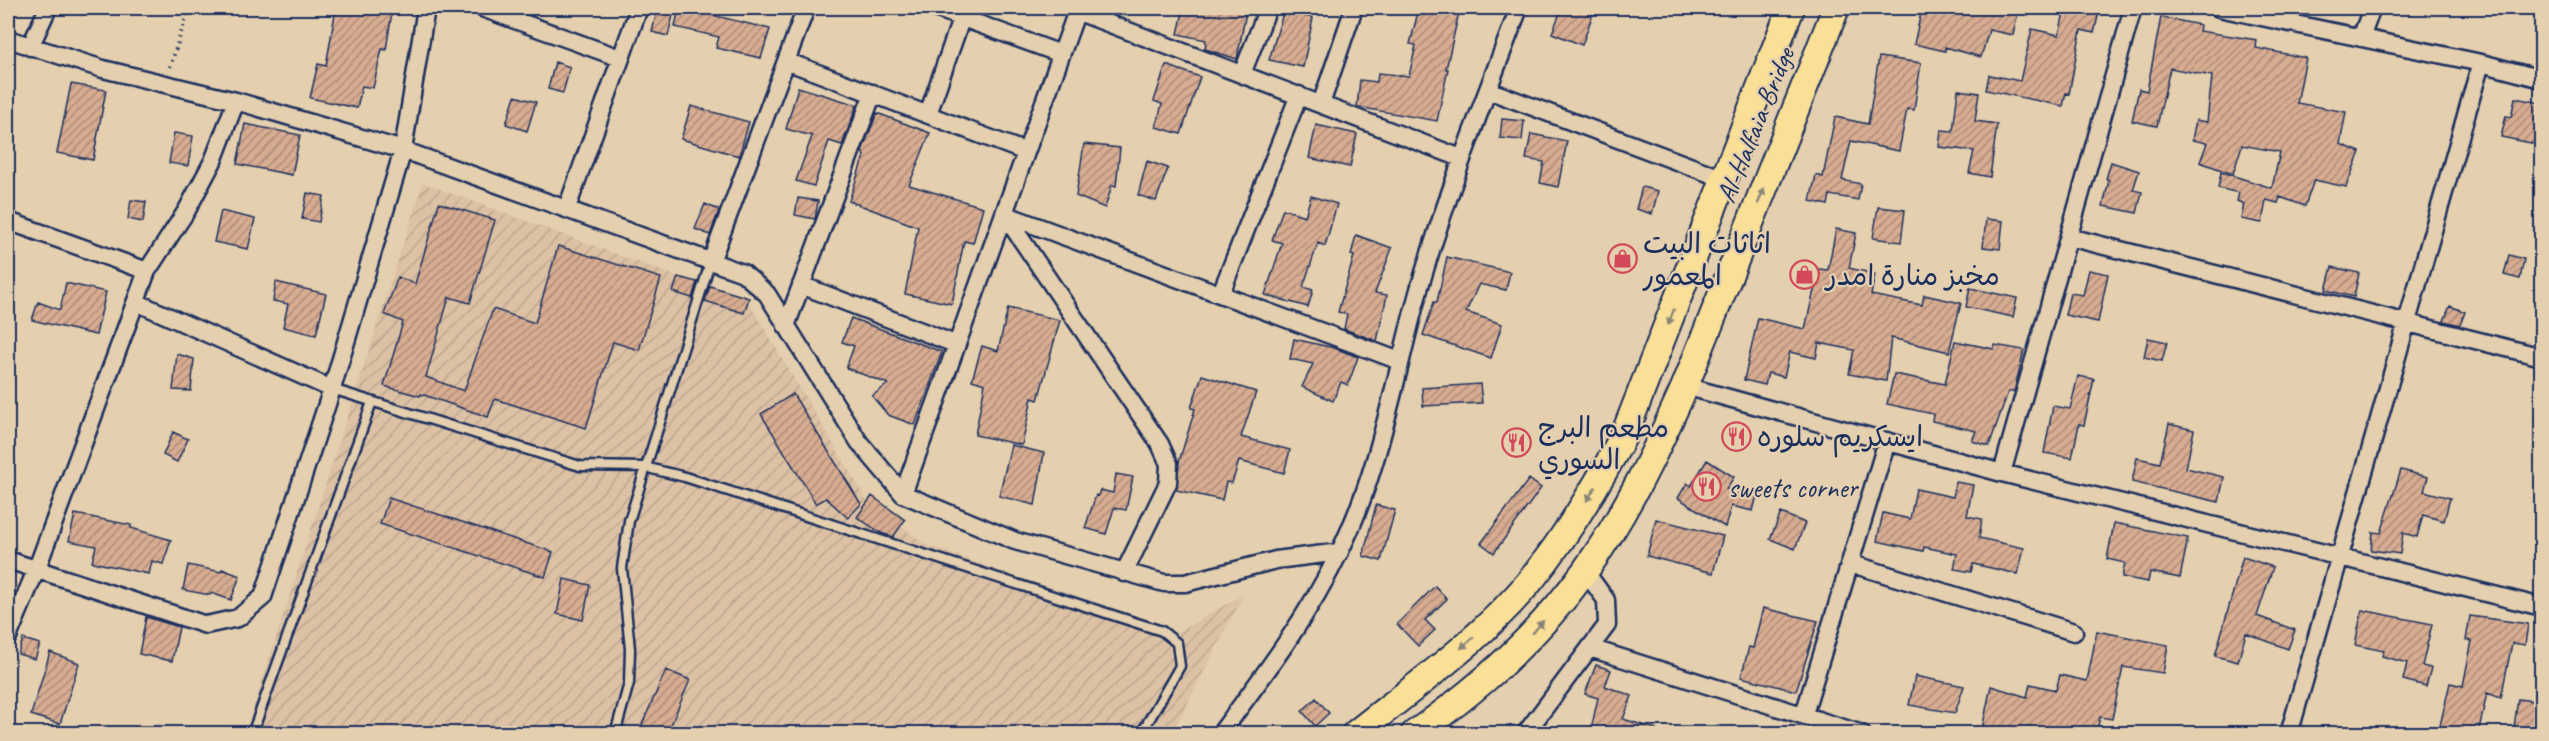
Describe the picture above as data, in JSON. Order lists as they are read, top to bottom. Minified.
{"streets":{"main road":["Al-Halfaia Bridge"]},"places":{"shop":["اثاثات البيت المعمور","مخبز منارة امدر"],"restaurant":["ايسكريم سلوره","مطعم البرج السوري","sweets corner"]}}
